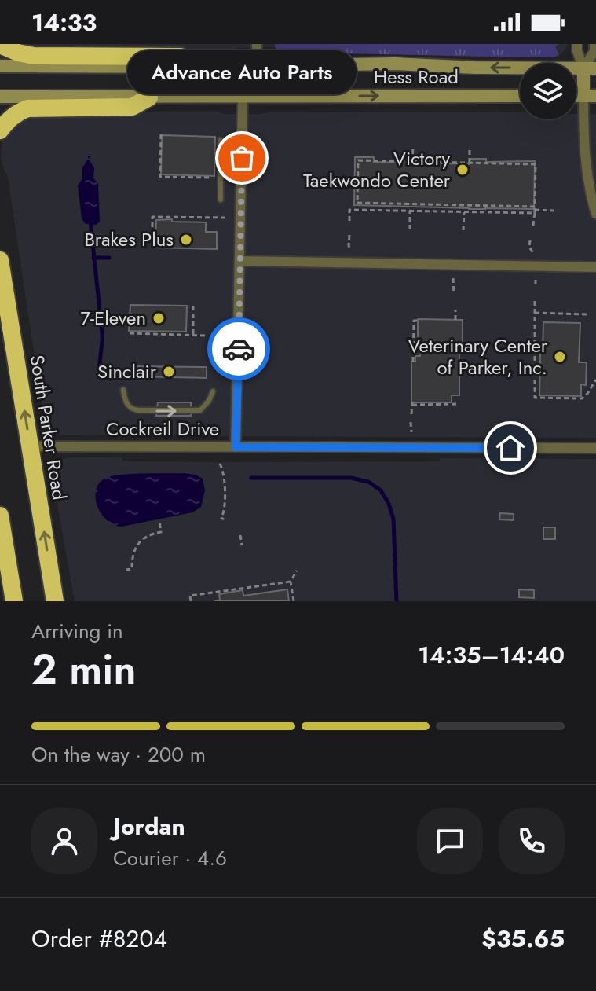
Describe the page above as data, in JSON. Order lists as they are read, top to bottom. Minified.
{"streets":{"highway":["South Parker Road"],"main road":["Hess Road"],"street":["Cockreil Drive"]},"crossings":[["South Parker Road","Cockreil Drive"]],"one_way":["South Parker Road"],"places":["Advance Auto Parts","Victory Taekwondo Center","Brakes Plus","7-Eleven","Veterinary Center of Parker, Inc.","Sinclair"],"page":{"status":"14:33","bubble":"Advance Auto Parts","heading":["2 min","Arriving in","14:35–14:40"],"panel":["Jordan","Courier · 4.6","Order #8204","$35.65"],"bar":"On the way · 200 m"}}
